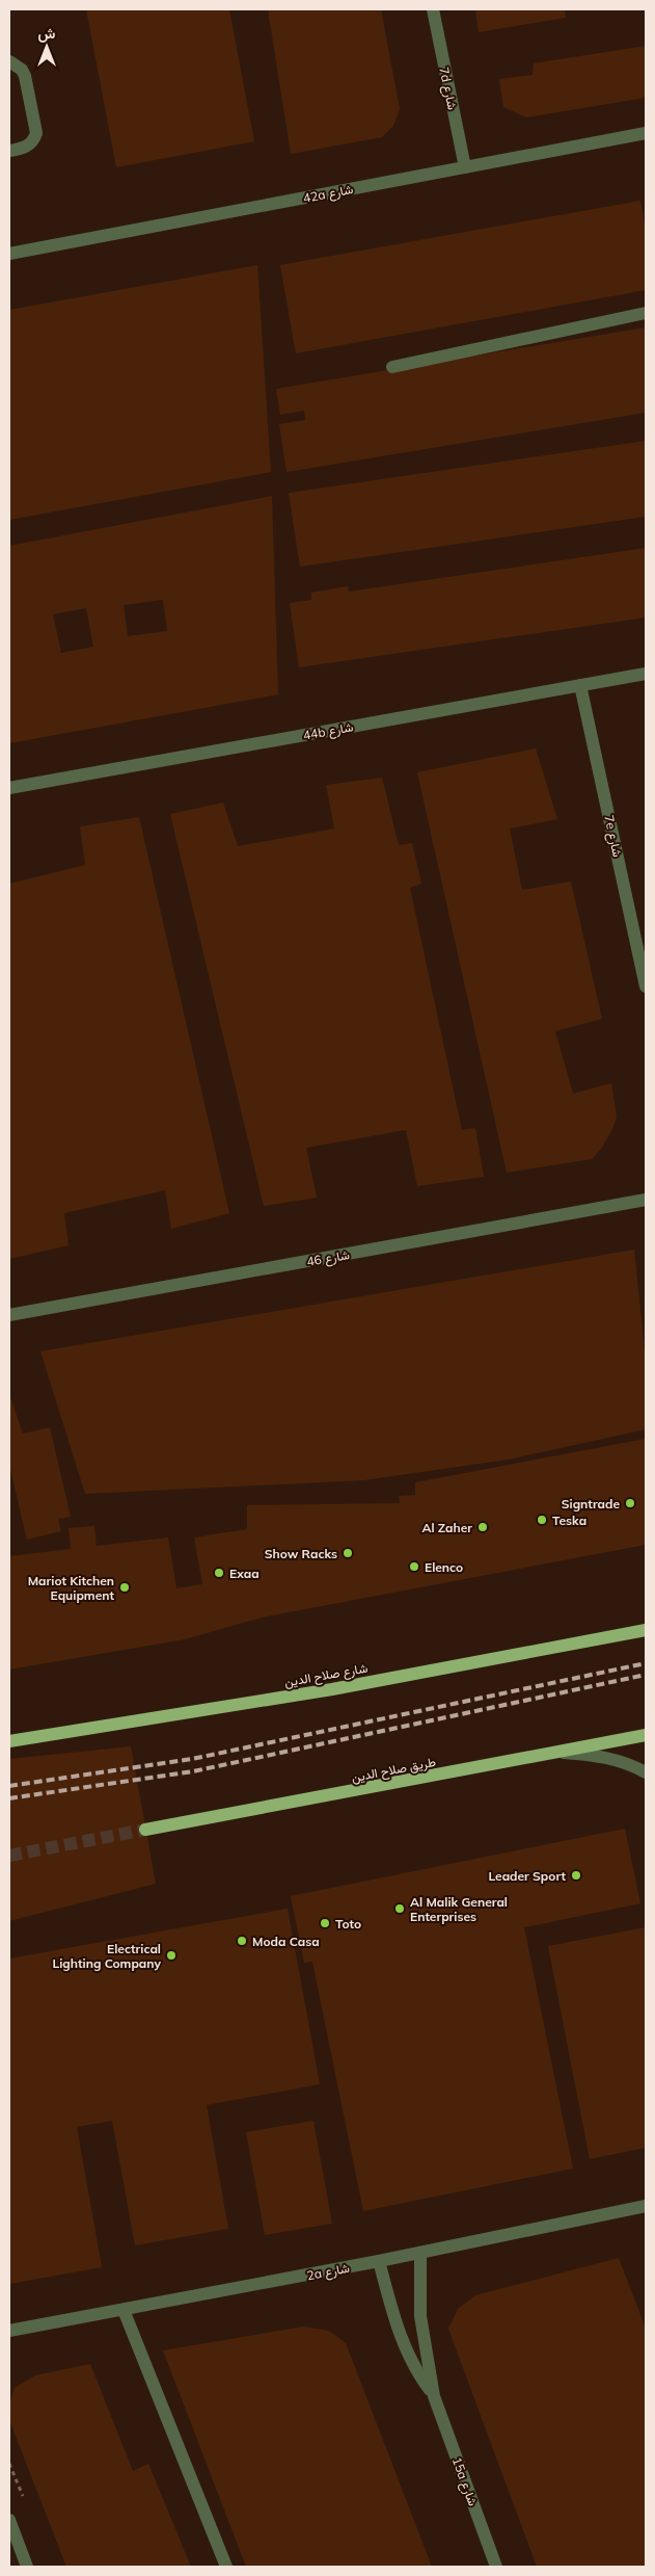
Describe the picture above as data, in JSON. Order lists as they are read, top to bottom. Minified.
{"streets":{"main road":["شارع صلاح الدين","طريق صلاح الدين"],"street":["7d شارع","42a شارع","44b شارع","7e شارع","شارع 46","2a شارع","15a شارع"]},"crossings":[["7d شارع","42a شارع"],["44b شارع","7e شارع"],["2a شارع","15a شارع"]],"places":["Signtrade","Teska","Al Zaher","Show Racks","Elenco","Exaa","Mariot Kitchen Equipment","Leader Sport","Al Malik General Enterprises","Toto","Moda Casa","Electrical Lighting Company"],"north":"top"}
